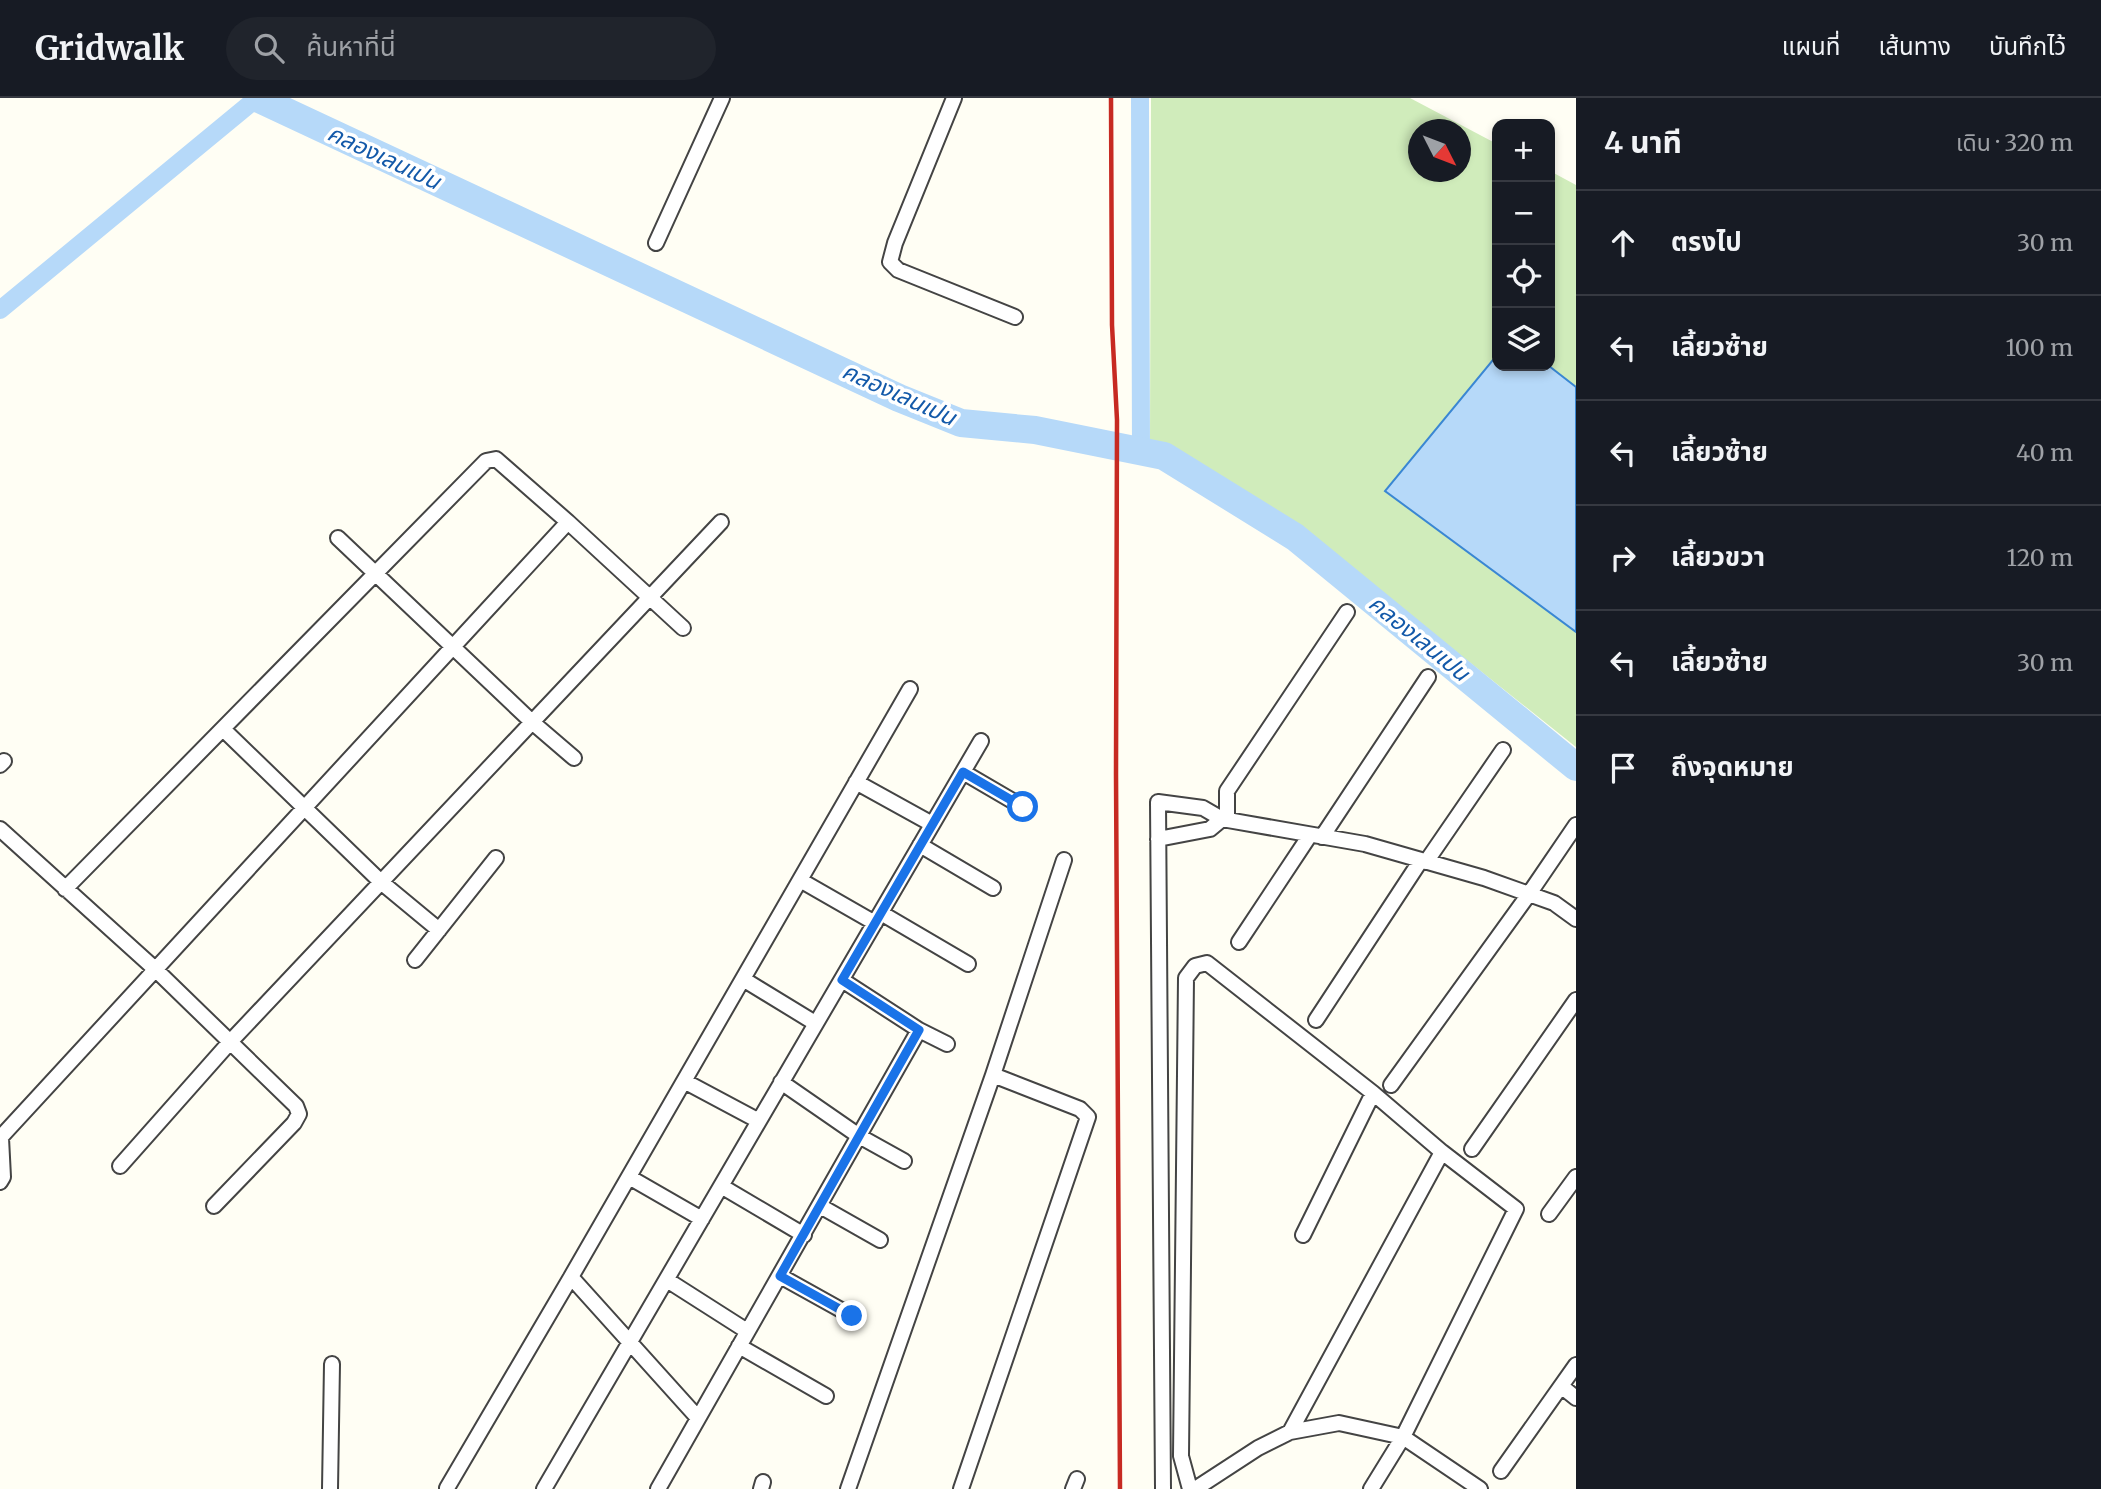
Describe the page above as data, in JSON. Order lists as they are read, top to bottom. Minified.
{"water":["คลองเลนเปน"],"north":"bottom right","page":{"header":"Gridwalk","search":"ค้นหาที่นี่","nav":["แผนที่","เส้นทาง","บันทึกไว้"],"heading":["4 นาที","เดิน · 320 m"],"map_buttons":["+","−"],"list":[["ตรงไป","30 m"],["เลี้ยวซ้าย","100 m"],["เลี้ยวซ้าย","40 m"],["เลี้ยวขวา","120 m"],["เลี้ยวซ้าย","30 m"],"ถึงจุดหมาย"]}}
